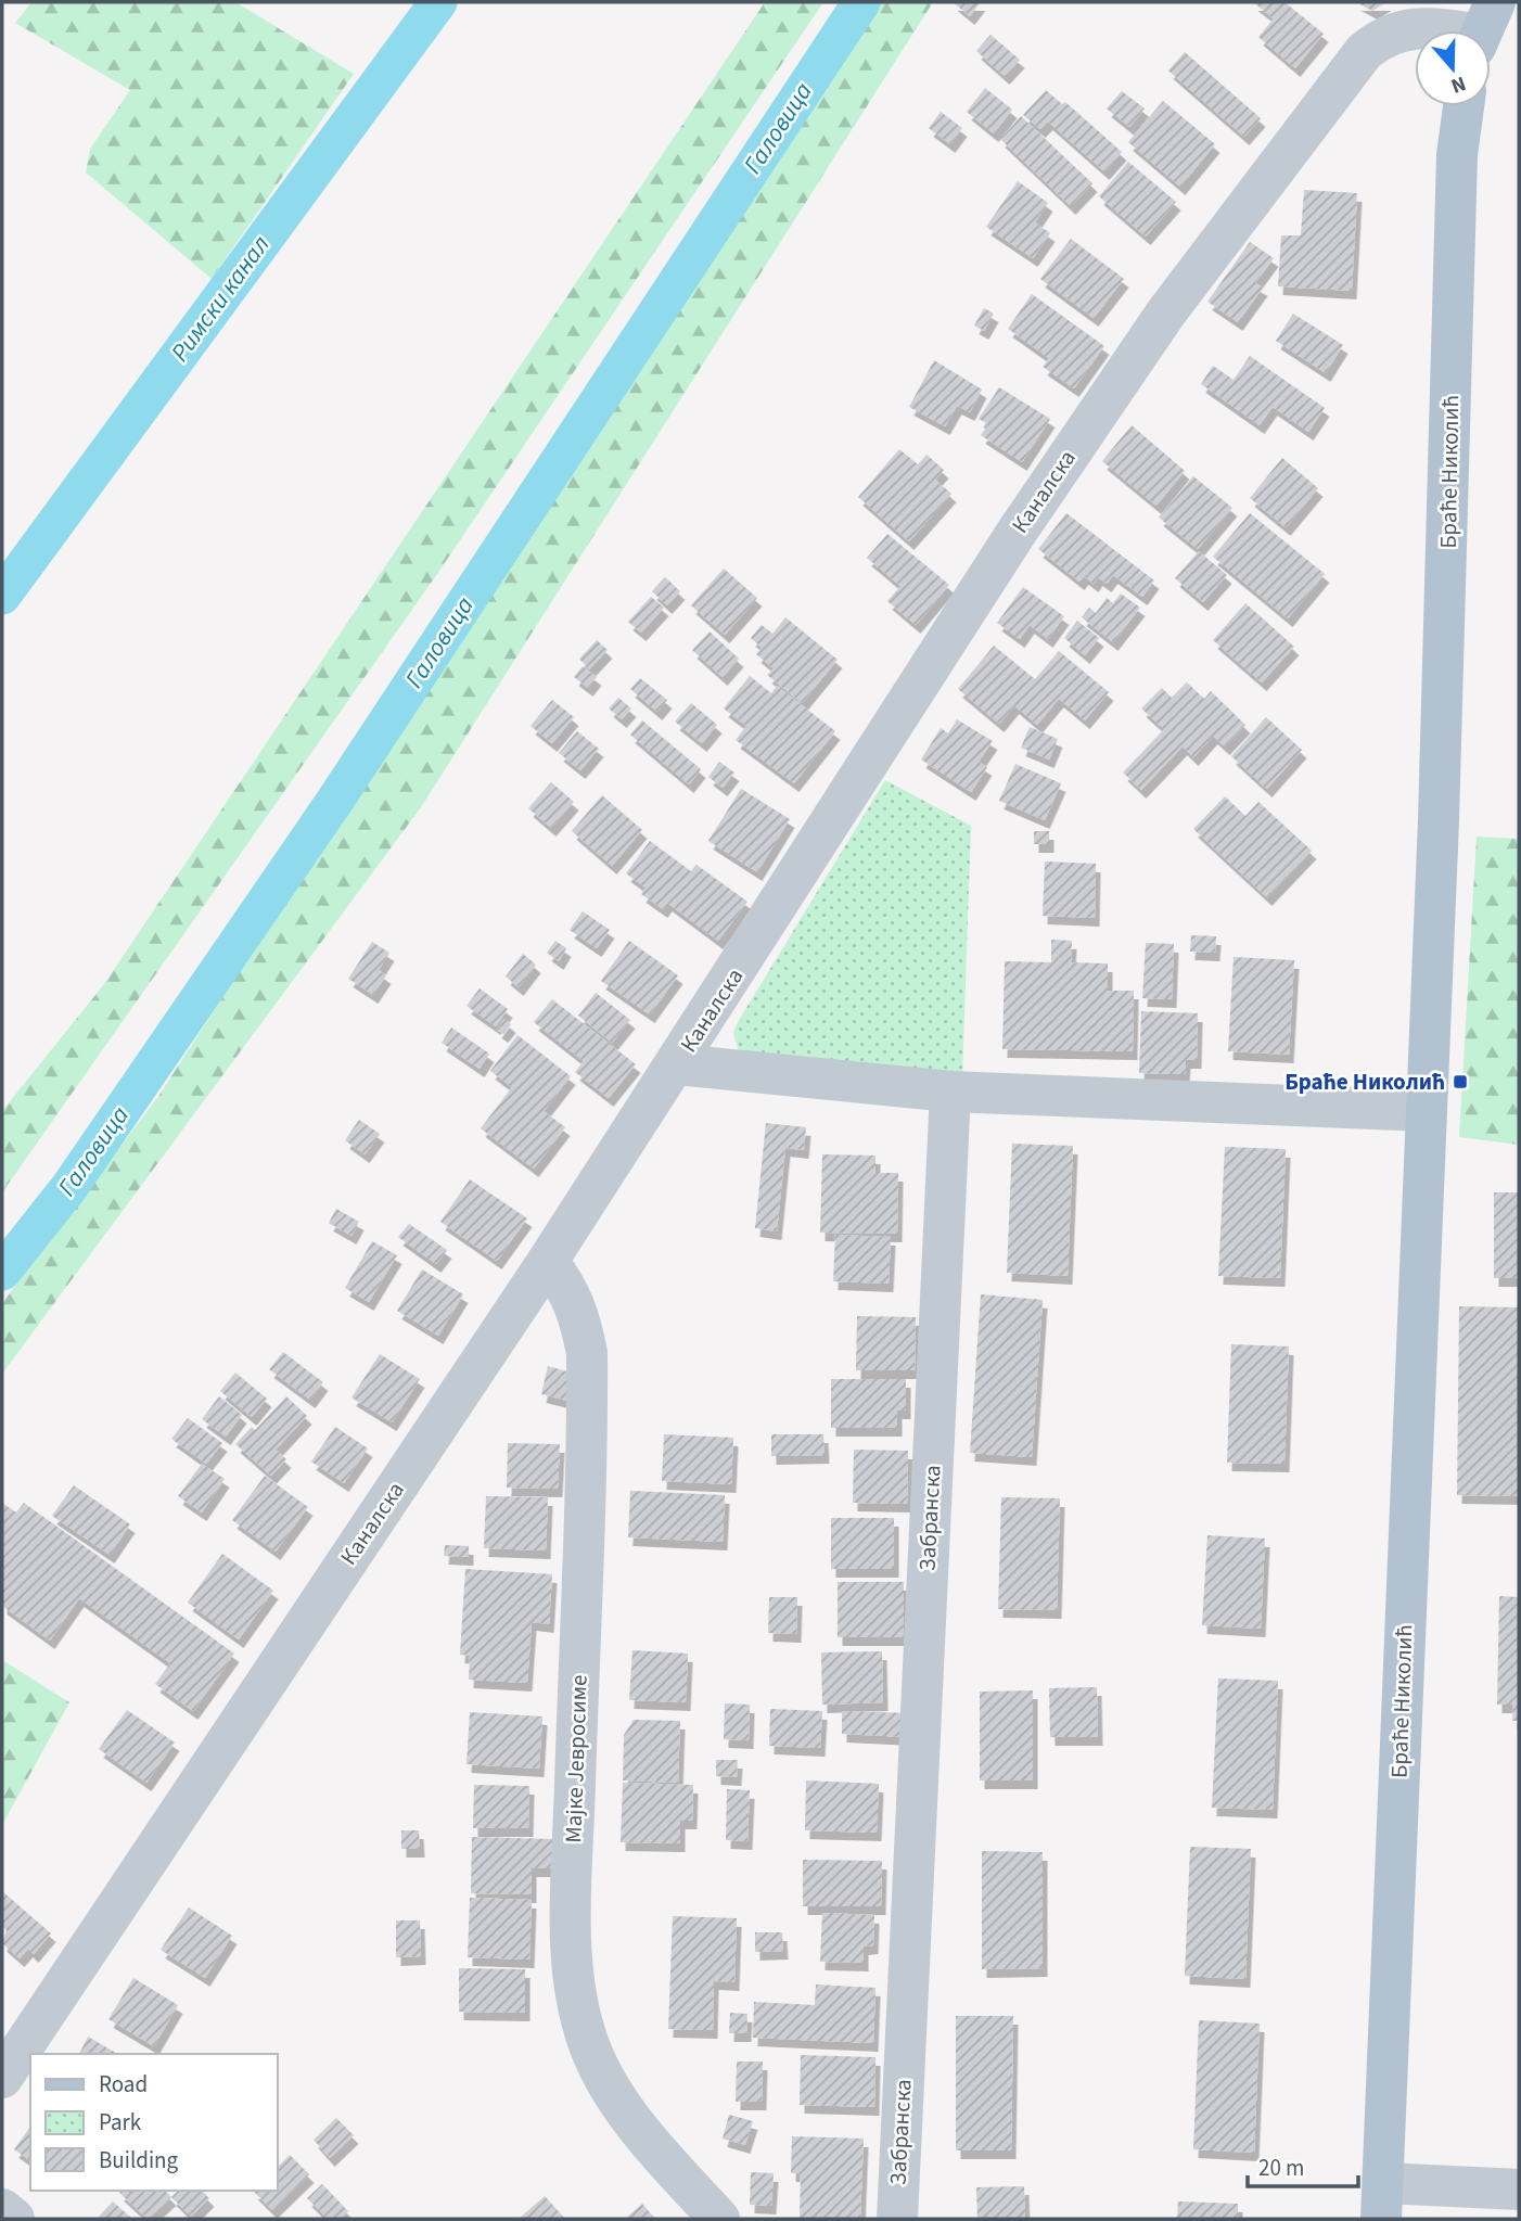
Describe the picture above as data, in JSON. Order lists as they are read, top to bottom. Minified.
{"streets":{"main road":["Браће Николић"],"street":["Каналска","Забранска","Мајке Јевросиме"]},"crossings":[["Каналска","Мајке Јевросиме"]],"water":["Галовица","Римски канал"],"places":{"transit":["Браће Николић"]},"legend":["Road","Park","Building"],"scale_bar":"20 m","north":"bottom"}
